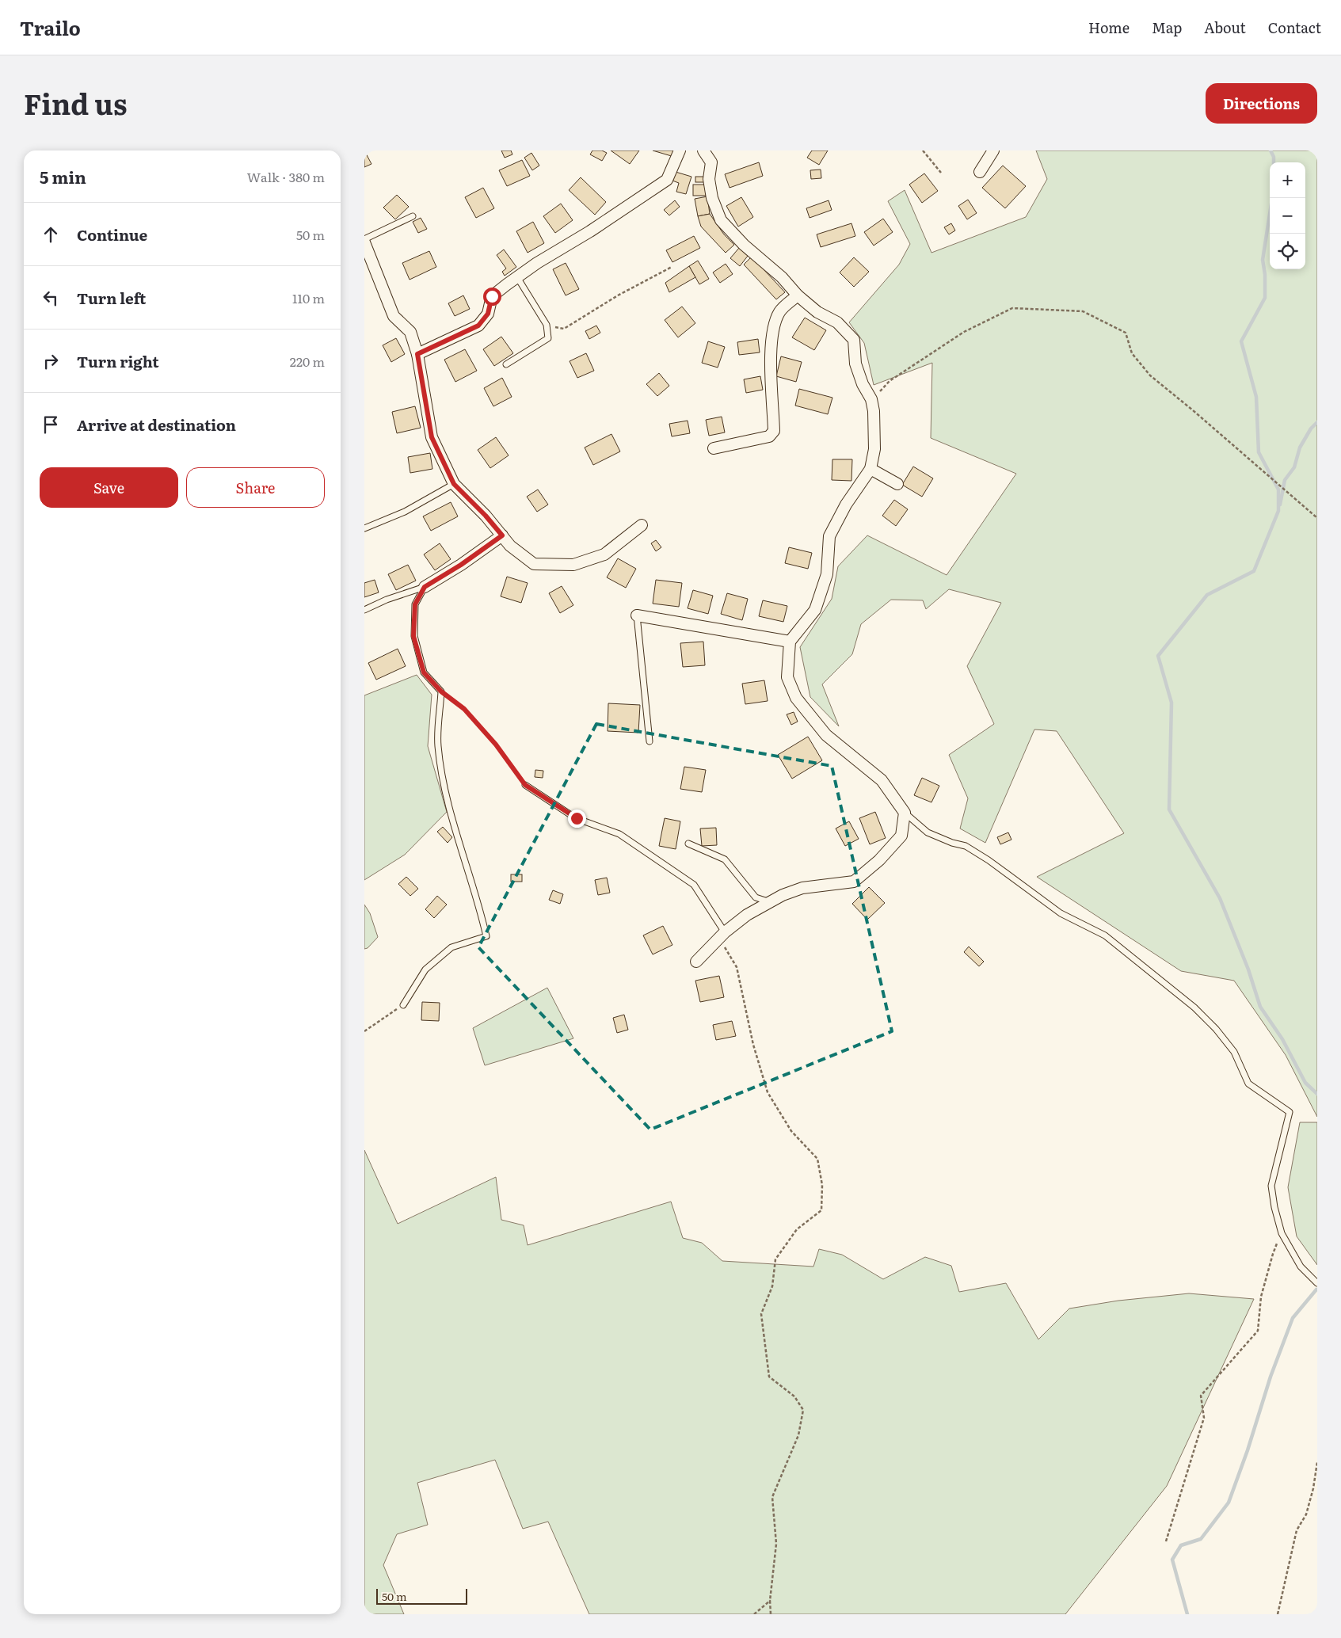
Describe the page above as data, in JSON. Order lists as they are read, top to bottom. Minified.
{"scale_bar":"50 m","page":{"header":"Trailo","nav":["Home","Map","About","Contact"],"title":"Find us","buttons":["Directions",["Save","Share"]],"heading":["5 min","Walk · 380 m"],"map_buttons":["+","−"],"list":[["Continue","50 m"],["Turn left","110 m"],["Turn right","220 m"],"Arrive at destination"],"scale":"50 m"}}
